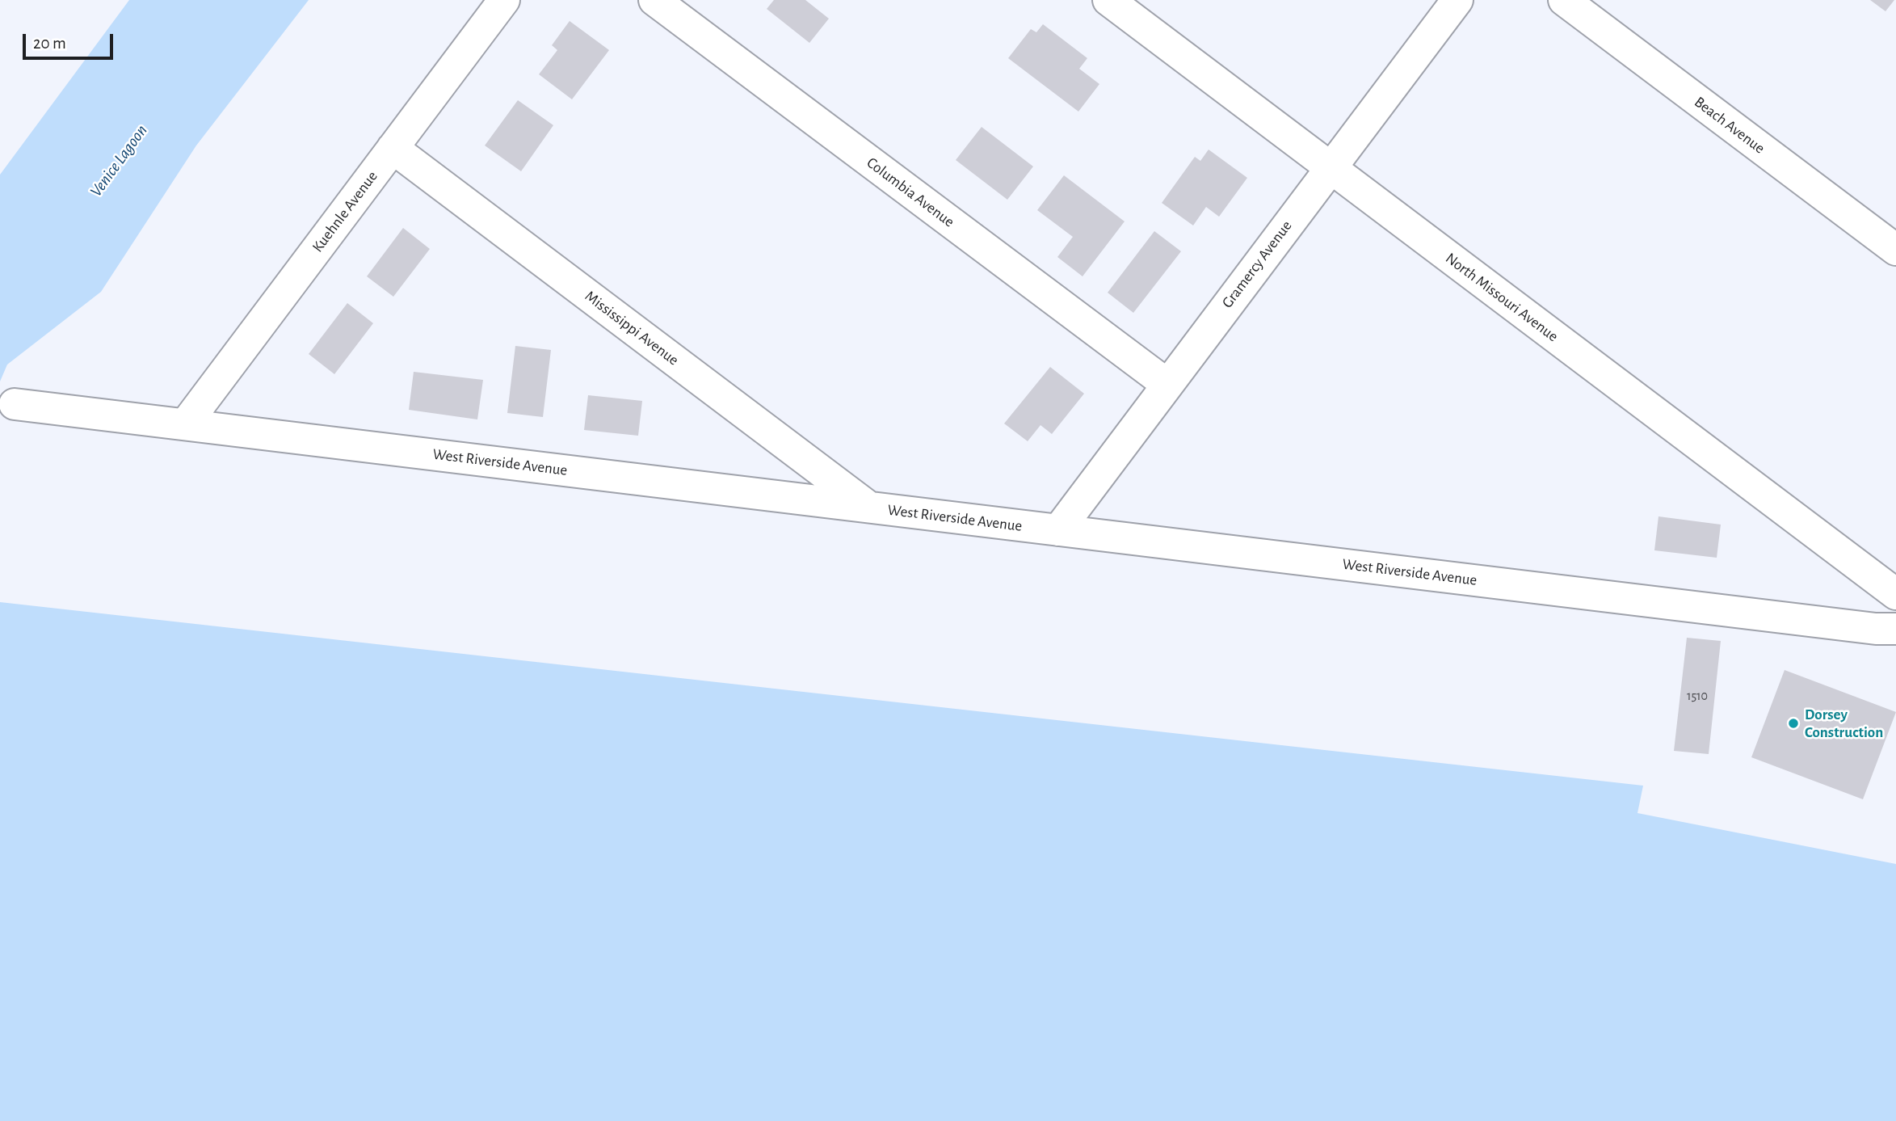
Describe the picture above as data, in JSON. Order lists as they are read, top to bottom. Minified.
{"streets":{"street":["Beach Avenue","Columbia Avenue","Kuehnle Avenue","Gramercy Avenue","North Missouri Avenue","Mississippi Avenue","West Riverside Avenue"]},"crossings":[["Columbia Avenue","Gramercy Avenue"],["Kuehnle Avenue","Mississippi Avenue"],["Kuehnle Avenue","West Riverside Avenue"],["Gramercy Avenue","North Missouri Avenue"],["Gramercy Avenue","West Riverside Avenue"],["Mississippi Avenue","West Riverside Avenue"]],"water":["Venice Lagoon"],"places":["Dorsey Construction"],"house_numbers":["1510"],"scale_bar":"20 m"}
